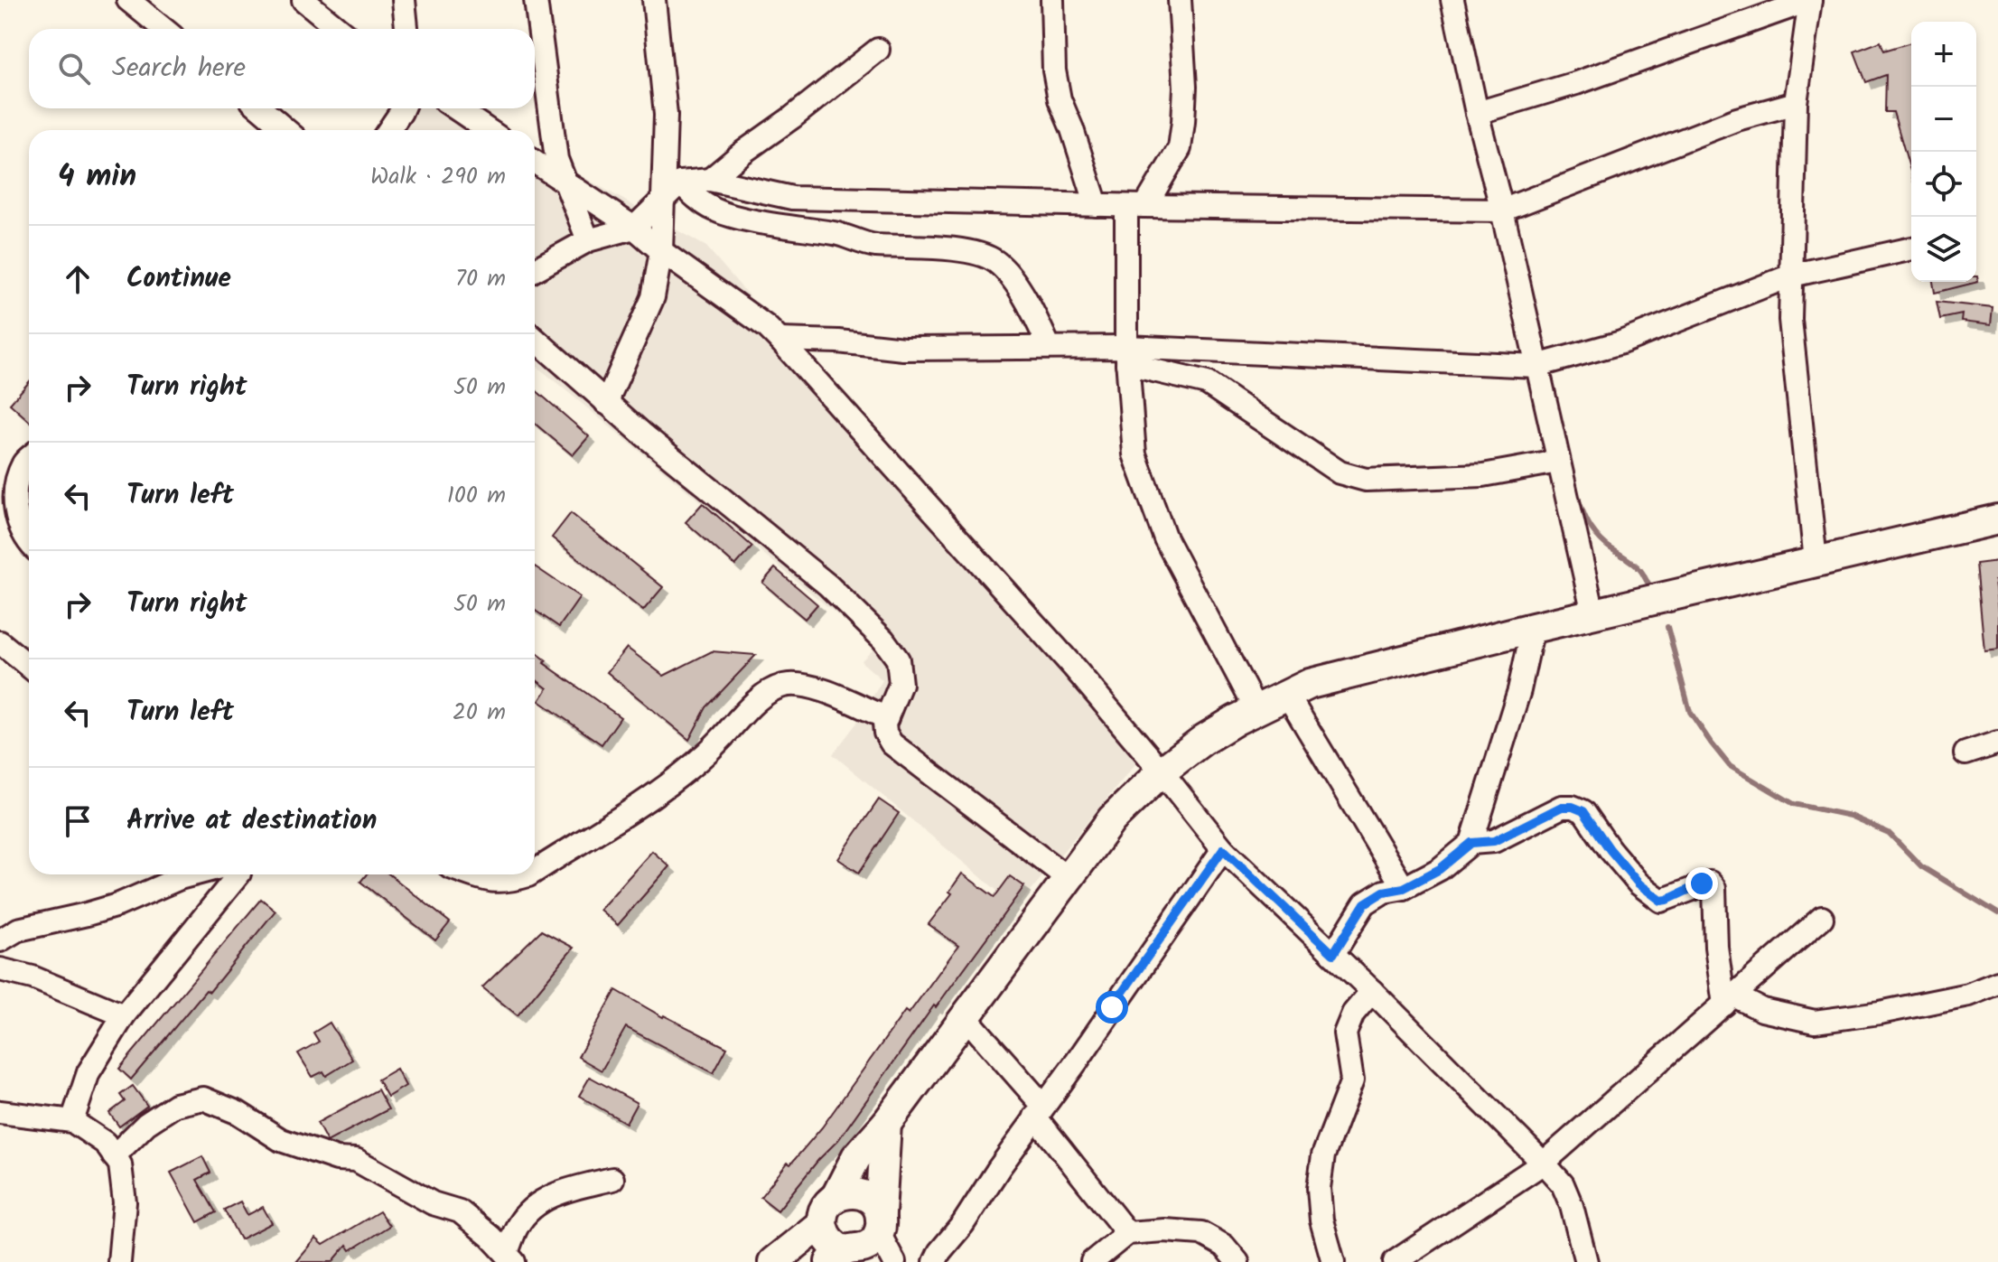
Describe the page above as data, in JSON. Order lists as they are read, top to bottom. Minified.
{"page":{"map_buttons":["+","−"],"search":"Search here","heading":["4 min","Walk · 290 m"],"list":[["Continue","70 m"],["Turn right","50 m"],["Turn left","100 m"],["Turn right","50 m"],["Turn left","20 m"],"Arrive at destination"]}}
